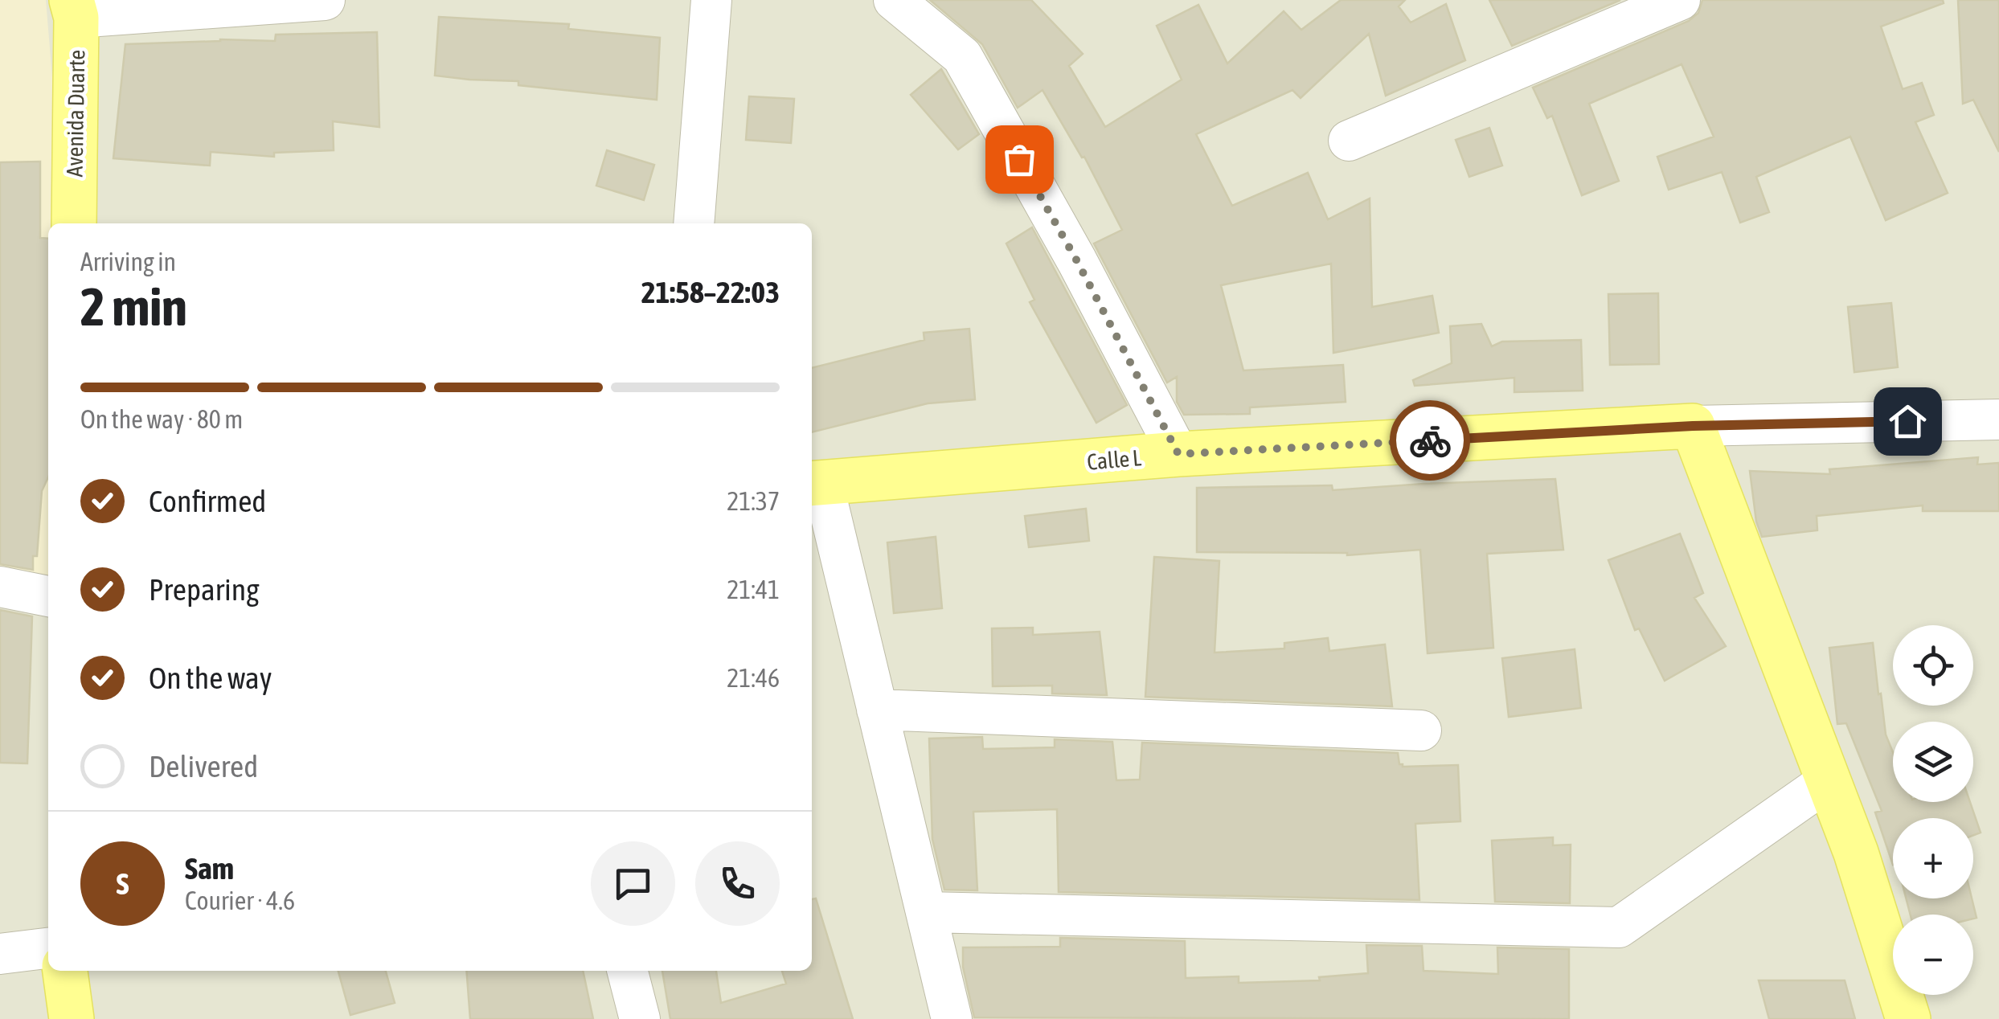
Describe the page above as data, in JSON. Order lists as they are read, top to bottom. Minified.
{"streets":{"main road":["Avenida Duarte","Calle L"]},"page":{"heading":["2 min","Arriving in","21:58–22:03"],"panel":["Sam","Courier · 4.6"],"bar":"On the way · 80 m","list":[["Confirmed","21:37"],["Preparing","21:41"],["On the way","21:46"],"Delivered"],"map_buttons":["+","−"],"round":"S"}}
